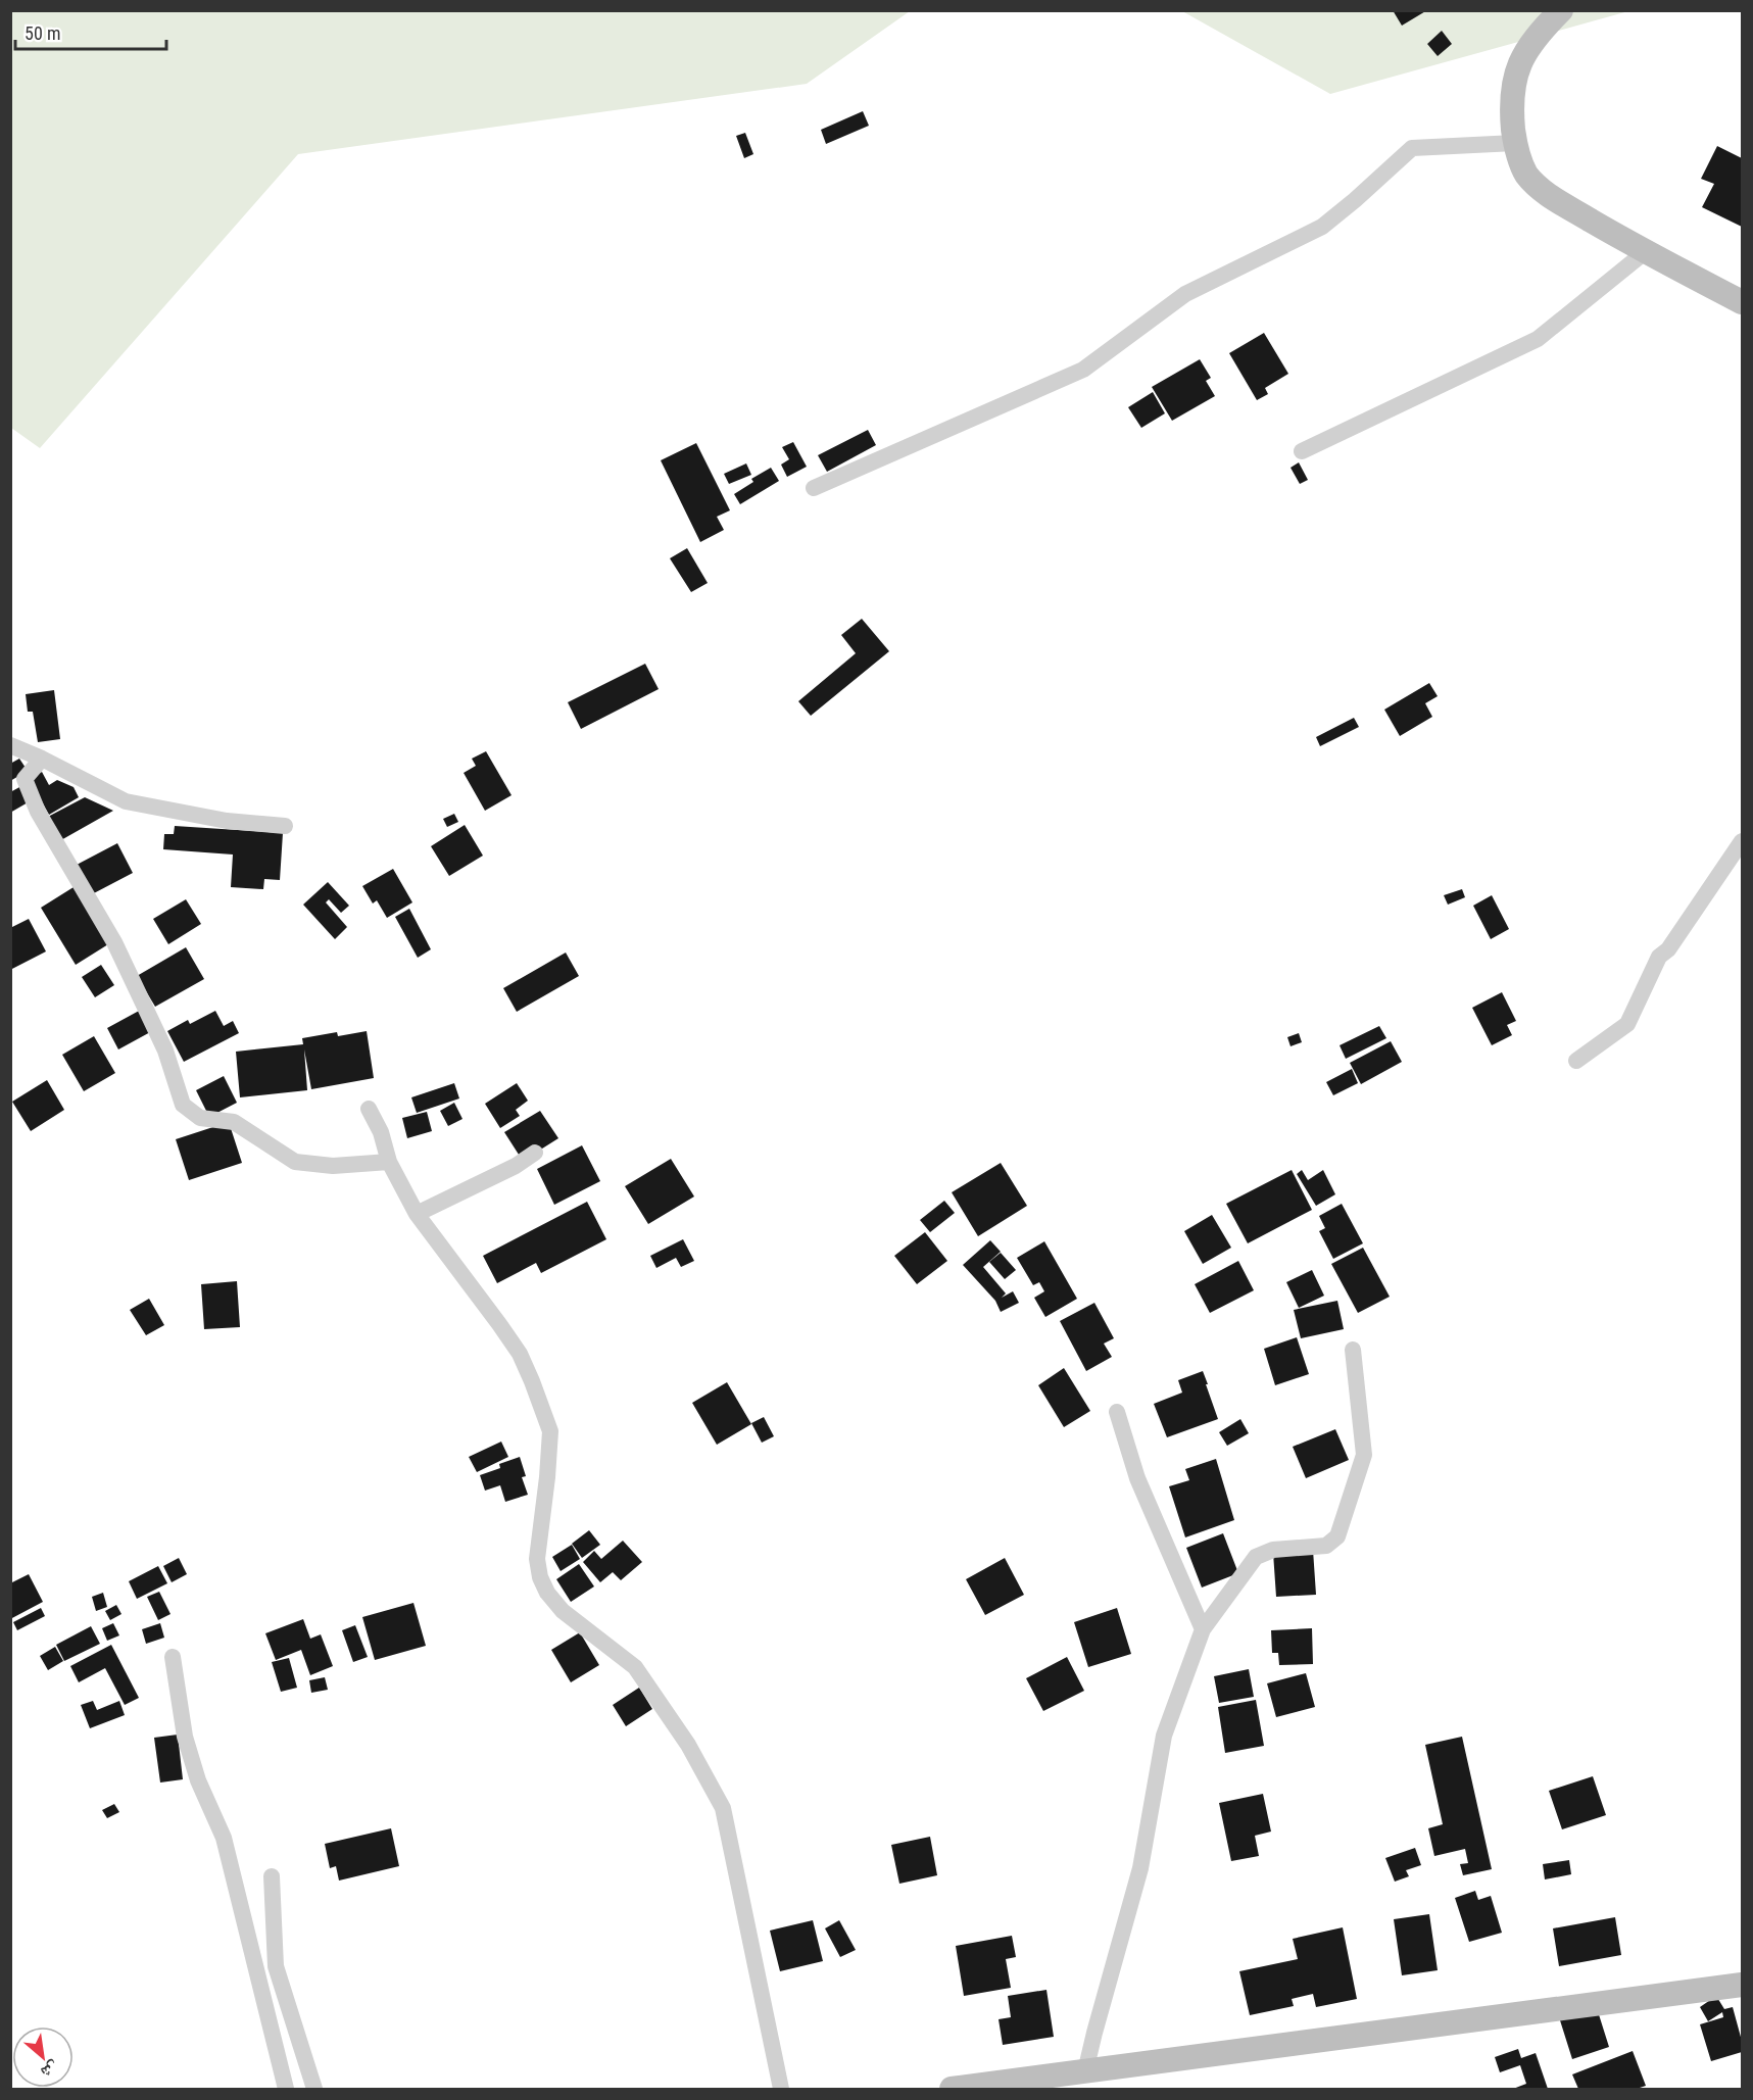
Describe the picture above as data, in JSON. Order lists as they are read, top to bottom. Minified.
{"scale_bar":"50 m","north":"bottom right"}
